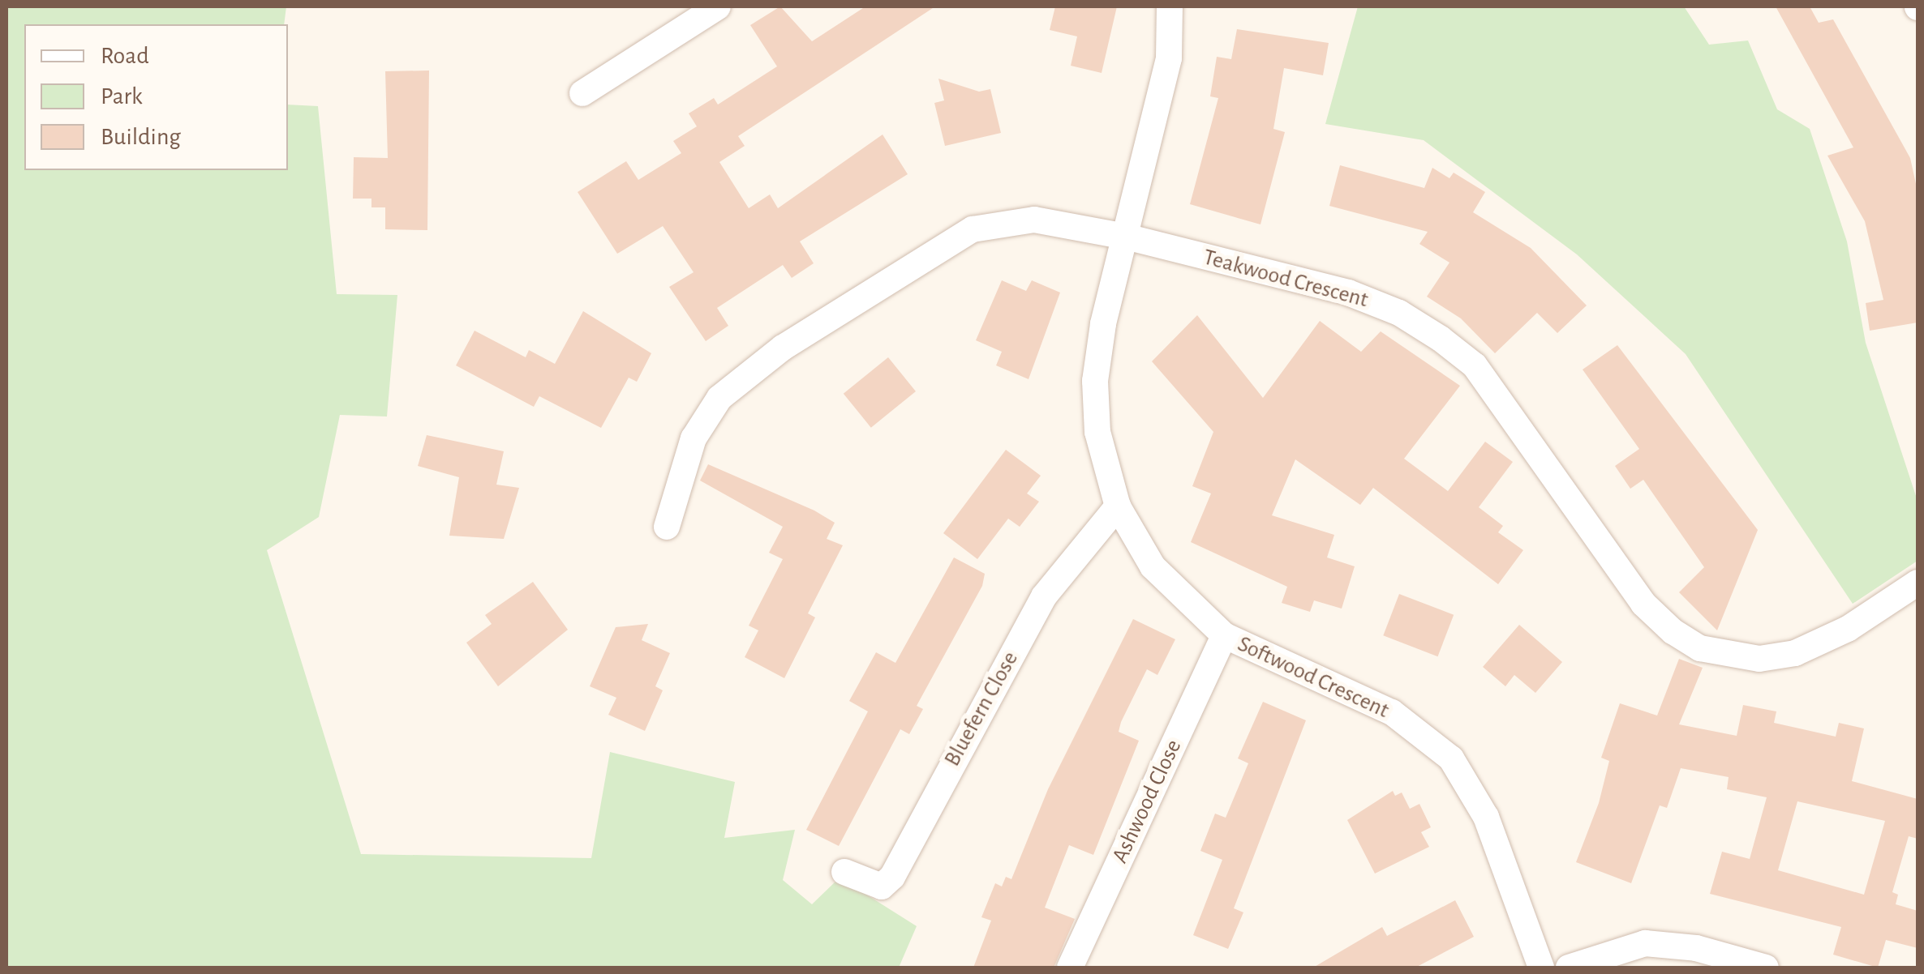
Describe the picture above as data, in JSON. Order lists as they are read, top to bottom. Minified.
{"streets":{"street":["Teakwood Crescent","Softwood Crescent","Bluefern Close","Ashwood Close"]},"crossings":[["Teakwood Crescent","Softwood Crescent"],["Softwood Crescent","Bluefern Close"],["Softwood Crescent","Ashwood Close"]],"legend":["Road","Park","Building"]}
